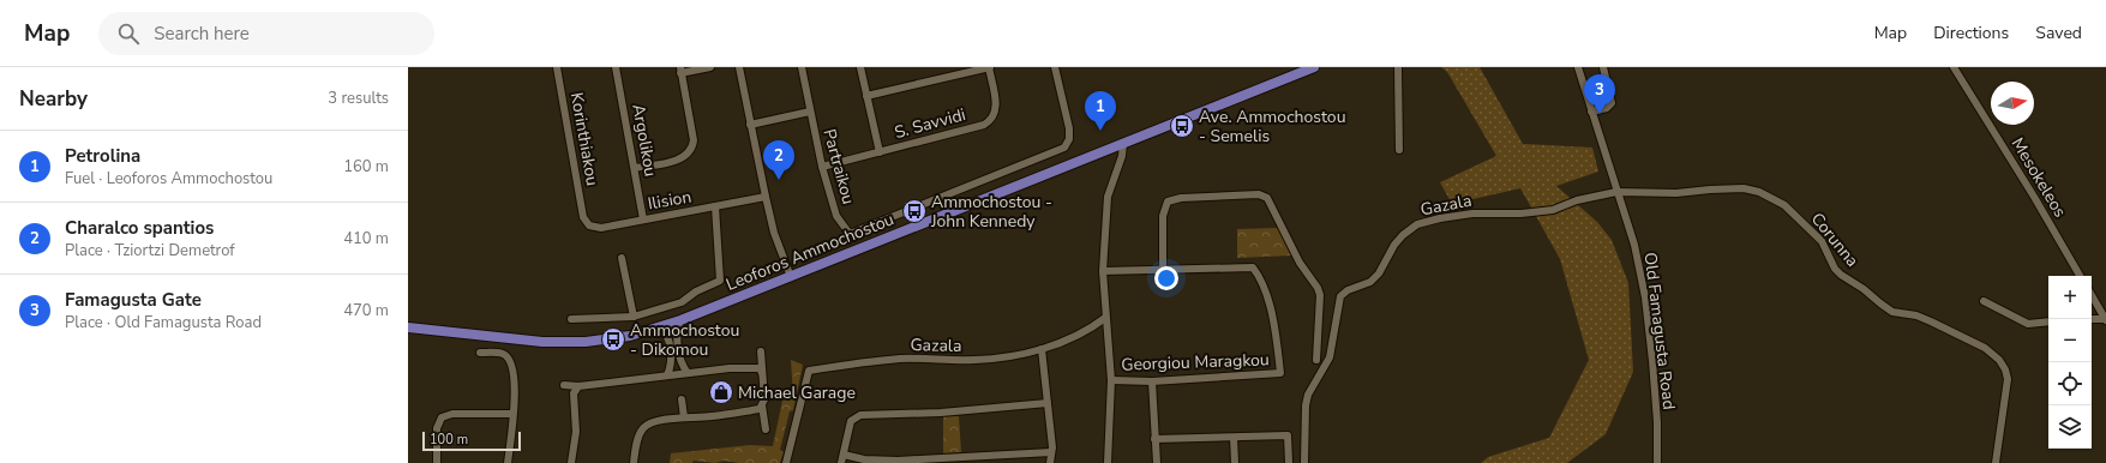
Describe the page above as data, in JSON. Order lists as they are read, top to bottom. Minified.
{"streets":{"main road":["Leoforos Ammochostou"],"street":["S. Savvidi","Korinthiakou","Argolikou","Partraikou","Mesokeleos","Ilision","Gazala","Corunna","Old Famagusta Road","Georgiou Maragkou"]},"crossings":[["S. Savvidi","Partraikou"],["Korinthiakou","Ilision"],["Argolikou","Ilision"],["Gazala","Corunna"],["Gazala","Old Famagusta Road"],["Corunna","Old Famagusta Road"]],"places":{"bus stop":["Ave. Ammochostou - Semelis","Ammochostou - John Kennedy","Ammochostou - Dikomou"],"shop":["Michael Garage"]},"scale_bar":"100 m","north":"right","page":{"header":"Map","search":"Search here","nav":["Map","Directions","Saved"],"heading":["Nearby","3 results"],"pins":["3","1","2"],"list":[{"mark":"1","name":"Petrolina","note":"Fuel · Leoforos Ammochostou","value":"160 m"},{"mark":"2","name":"Charalco spantios","note":"Place · Tziortzi Demetrof","value":"410 m"},{"mark":"3","name":"Famagusta Gate","note":"Place · Old Famagusta Road","value":"470 m"}],"map_buttons":["+","−"],"scale":"100 m"}}
